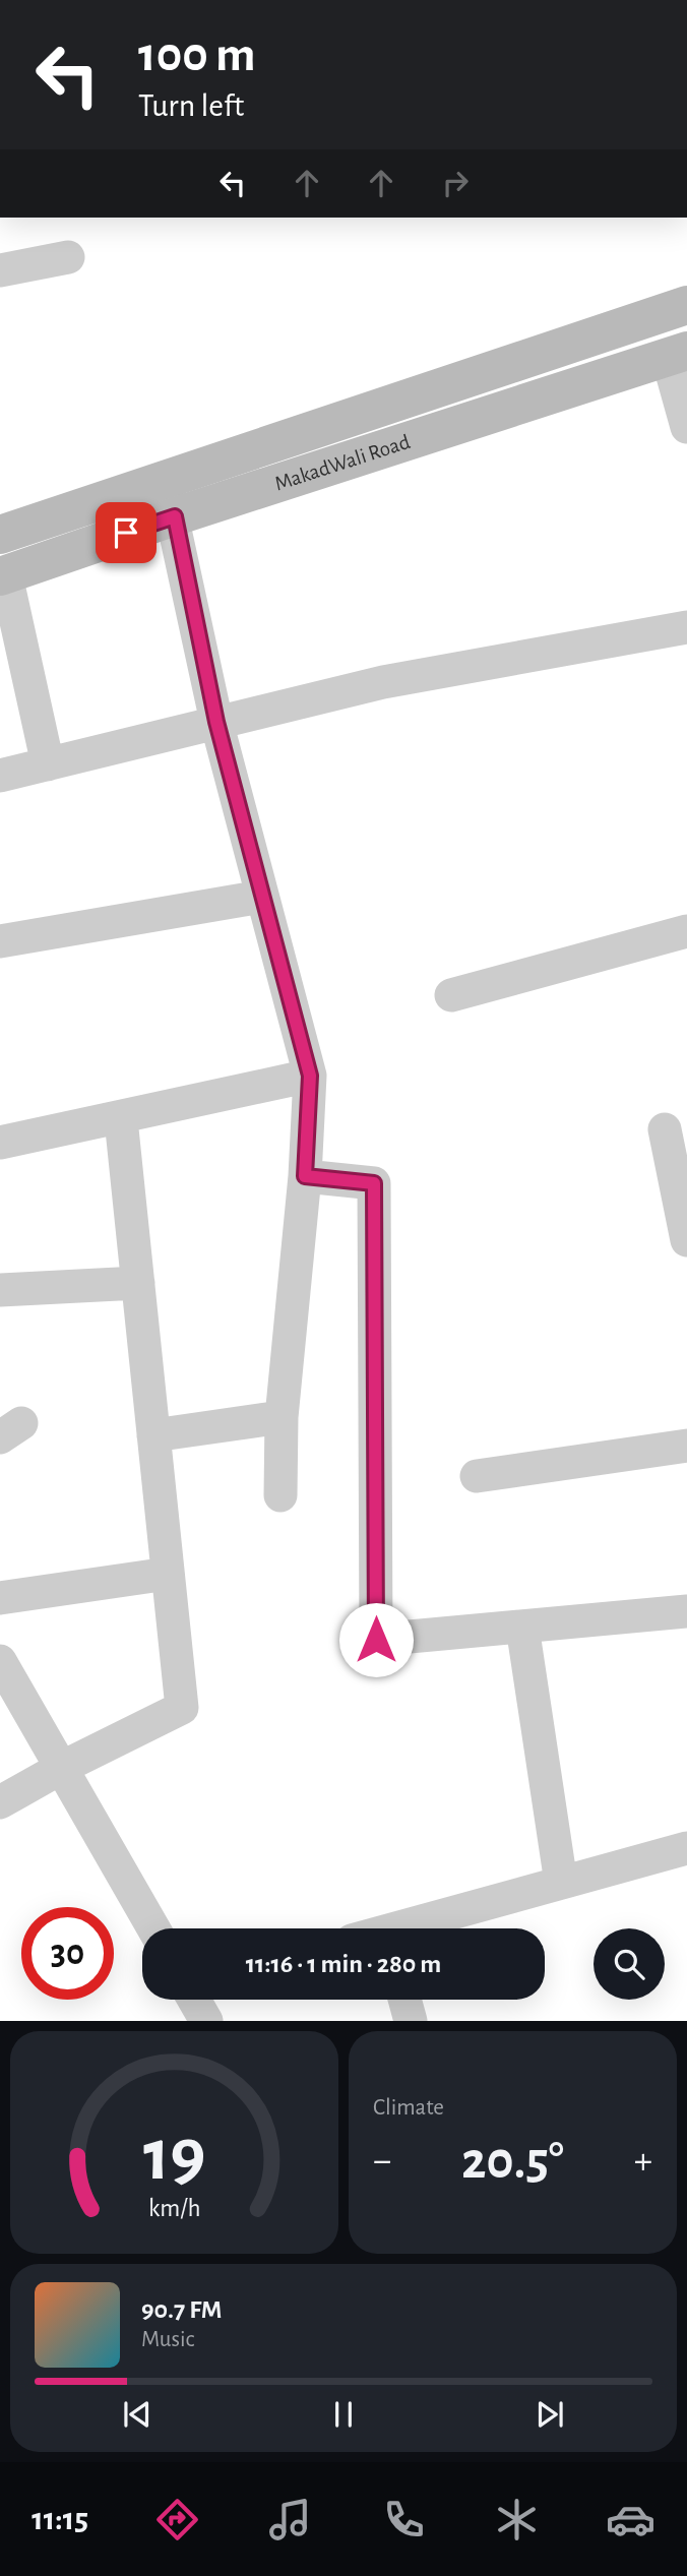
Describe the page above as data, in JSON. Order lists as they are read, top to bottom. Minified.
{"streets":{"street":["MakadWali Road"]},"page":{"turn":["100 m","Turn left"],"limit":"30","trip":"11:16 · 1 min · 280 m","tile":"Climate","heat":["−","20.5°","+"],"song":["90.7 FM","Music"],"tabs":"11:15","gauge":["19","km/h"]}}
